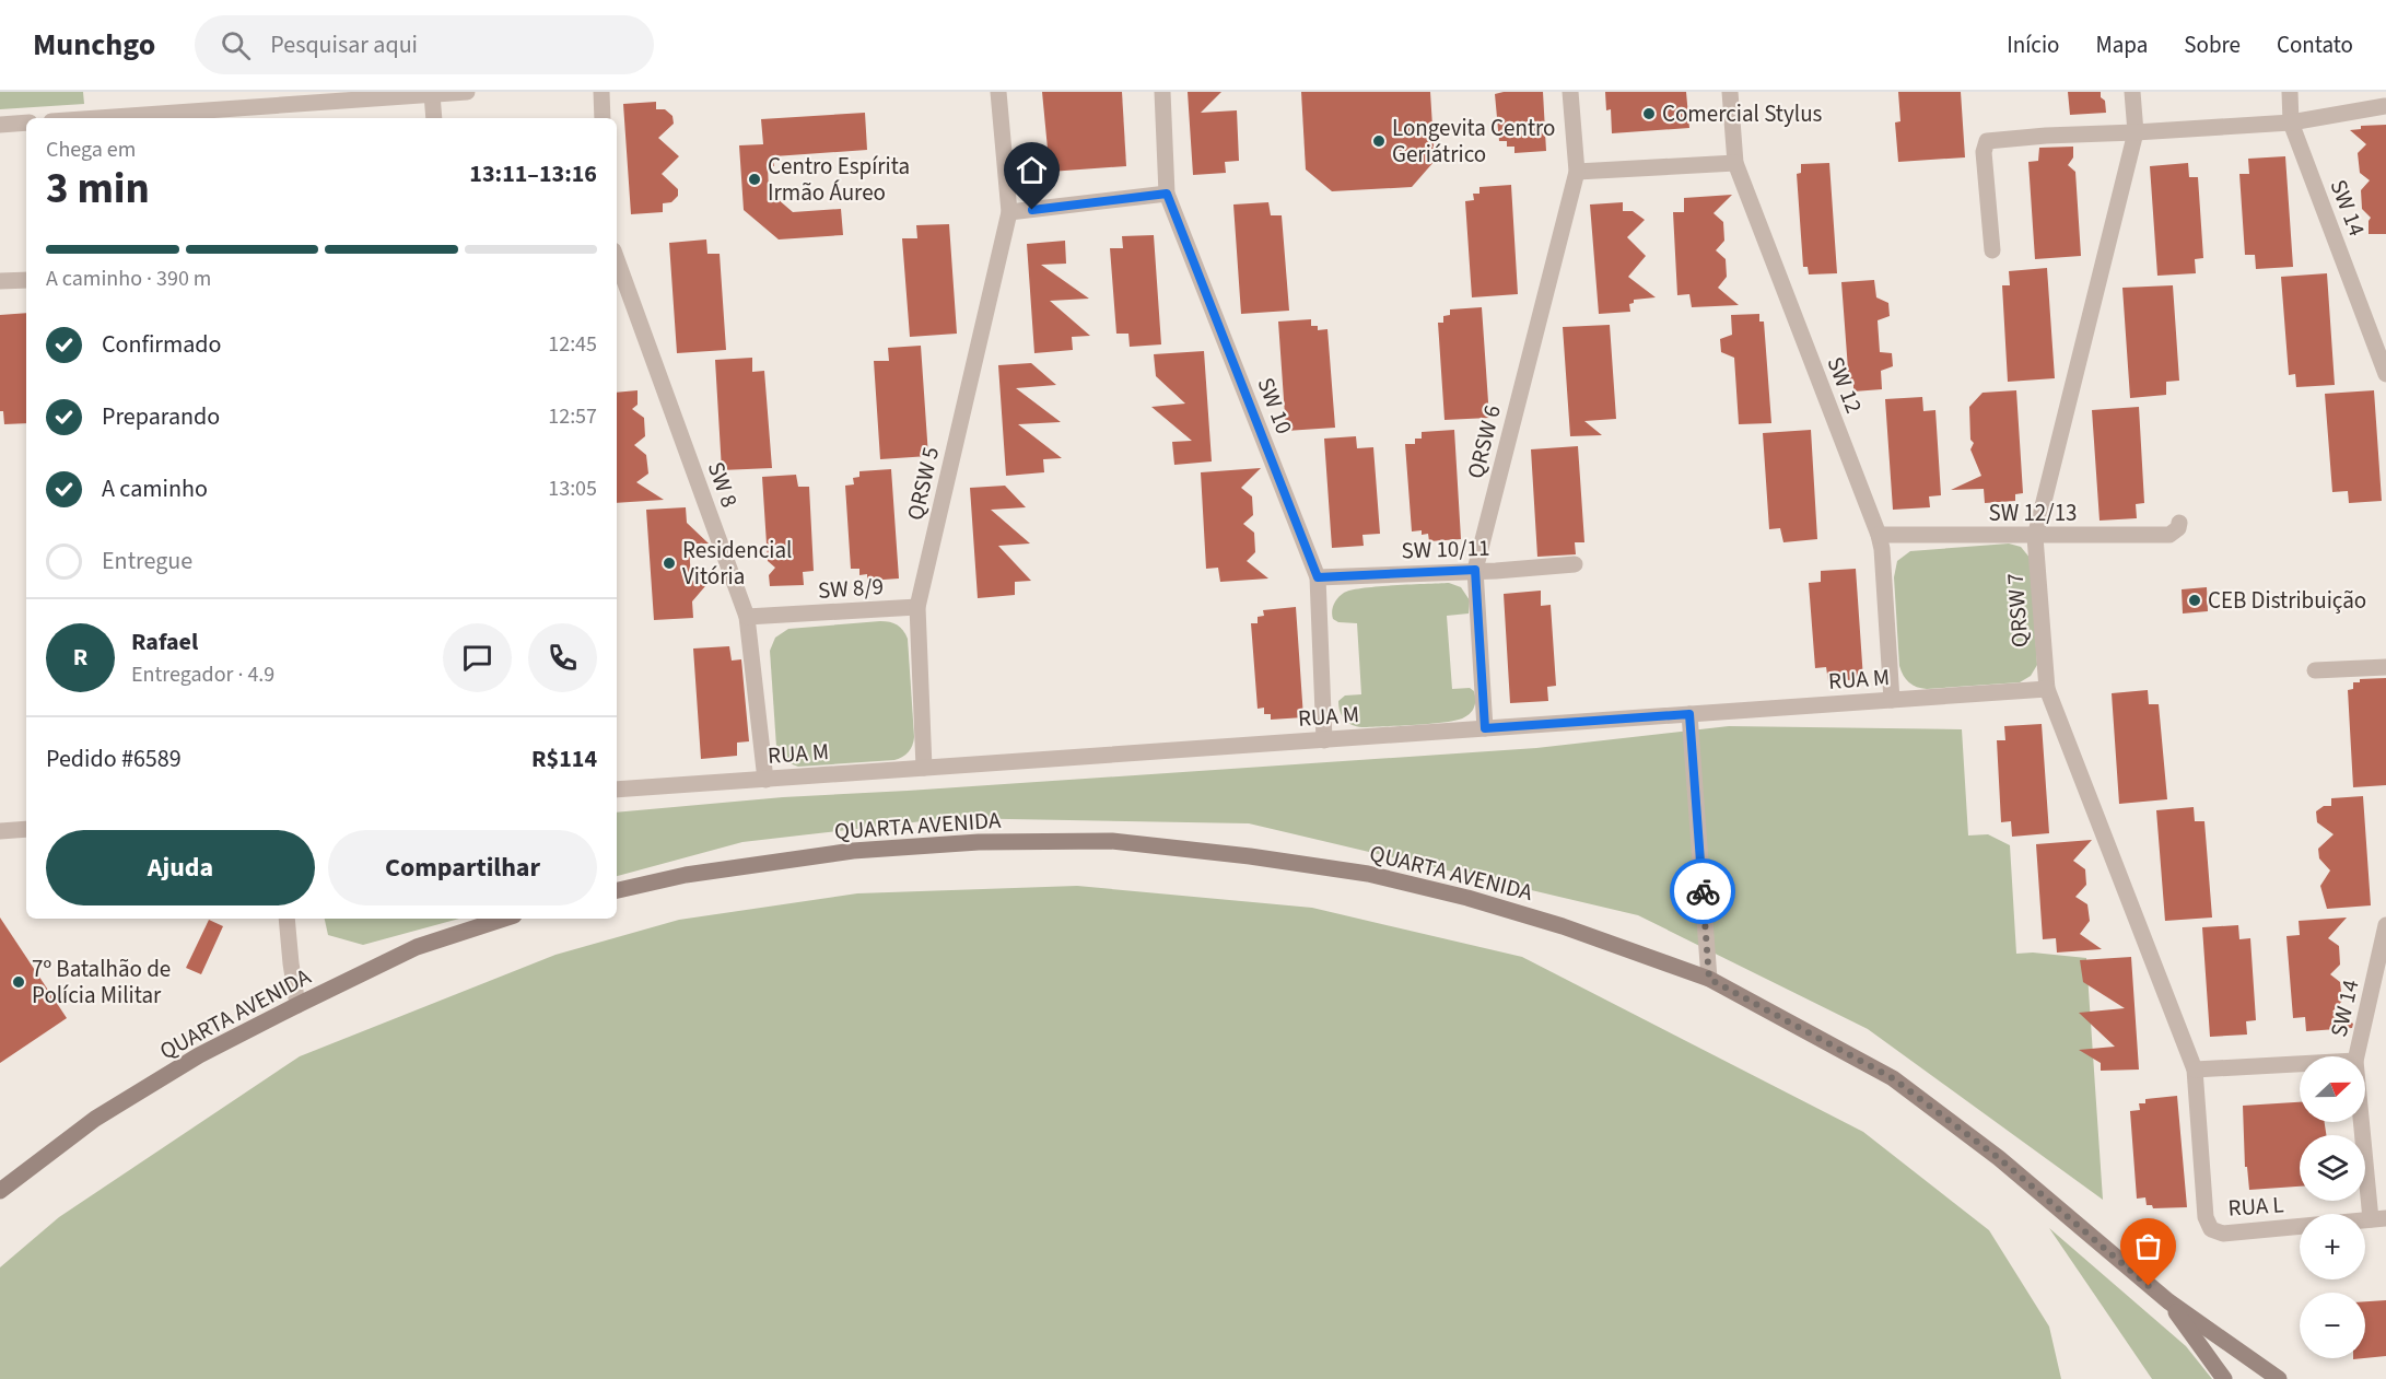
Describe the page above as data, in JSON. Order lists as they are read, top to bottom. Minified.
{"streets":{"main road":["QUARTA AVENIDA"],"street":["SW 14","SW 12","SW 10","QRSW 6","QRSW 5","SW 8","SW 12/13","SW 10/11","SW 8/9","QRSW 7","RUA M","RUA L"]},"crossings":[["SW 14","RUA L"],["SW 12","SW 12/13"],["SW 12","RUA M"],["SW 10","SW 10/11"],["SW 10","RUA M"],["QRSW 6","SW 10/11"],["QRSW 6","RUA M"],["QRSW 5","SW 8/9"],["QRSW 5","RUA M"],["SW 8","SW 8/9"],["SW 8","RUA M"],["SW 12/13","QRSW 7"],["QRSW 7","RUA M"],["QRSW 7","RUA L"]],"places":["Comercial Stylus","Longevita Centro Geriátrico","Centro Espírita Irmão Áureo","Residencial Vitória","CEB Distribuição","7º Batalhão de Polícia Militar"],"north":"right","page":{"header":"Munchgo","search":"Pesquisar aqui","nav":["Início","Mapa","Sobre","Contato"],"heading":["3 min","Chega em","13:11–13:16"],"panel":["Rafael","Entregador · 4.9","Pedido #6589","R$114"],"bar":"A caminho · 390 m","list":[["Confirmado","12:45"],["Preparando","12:57"],["A caminho","13:05"],"Entregue"],"round":"R","buttons":["Ajuda","Compartilhar"],"map_buttons":["+","−"]}}
